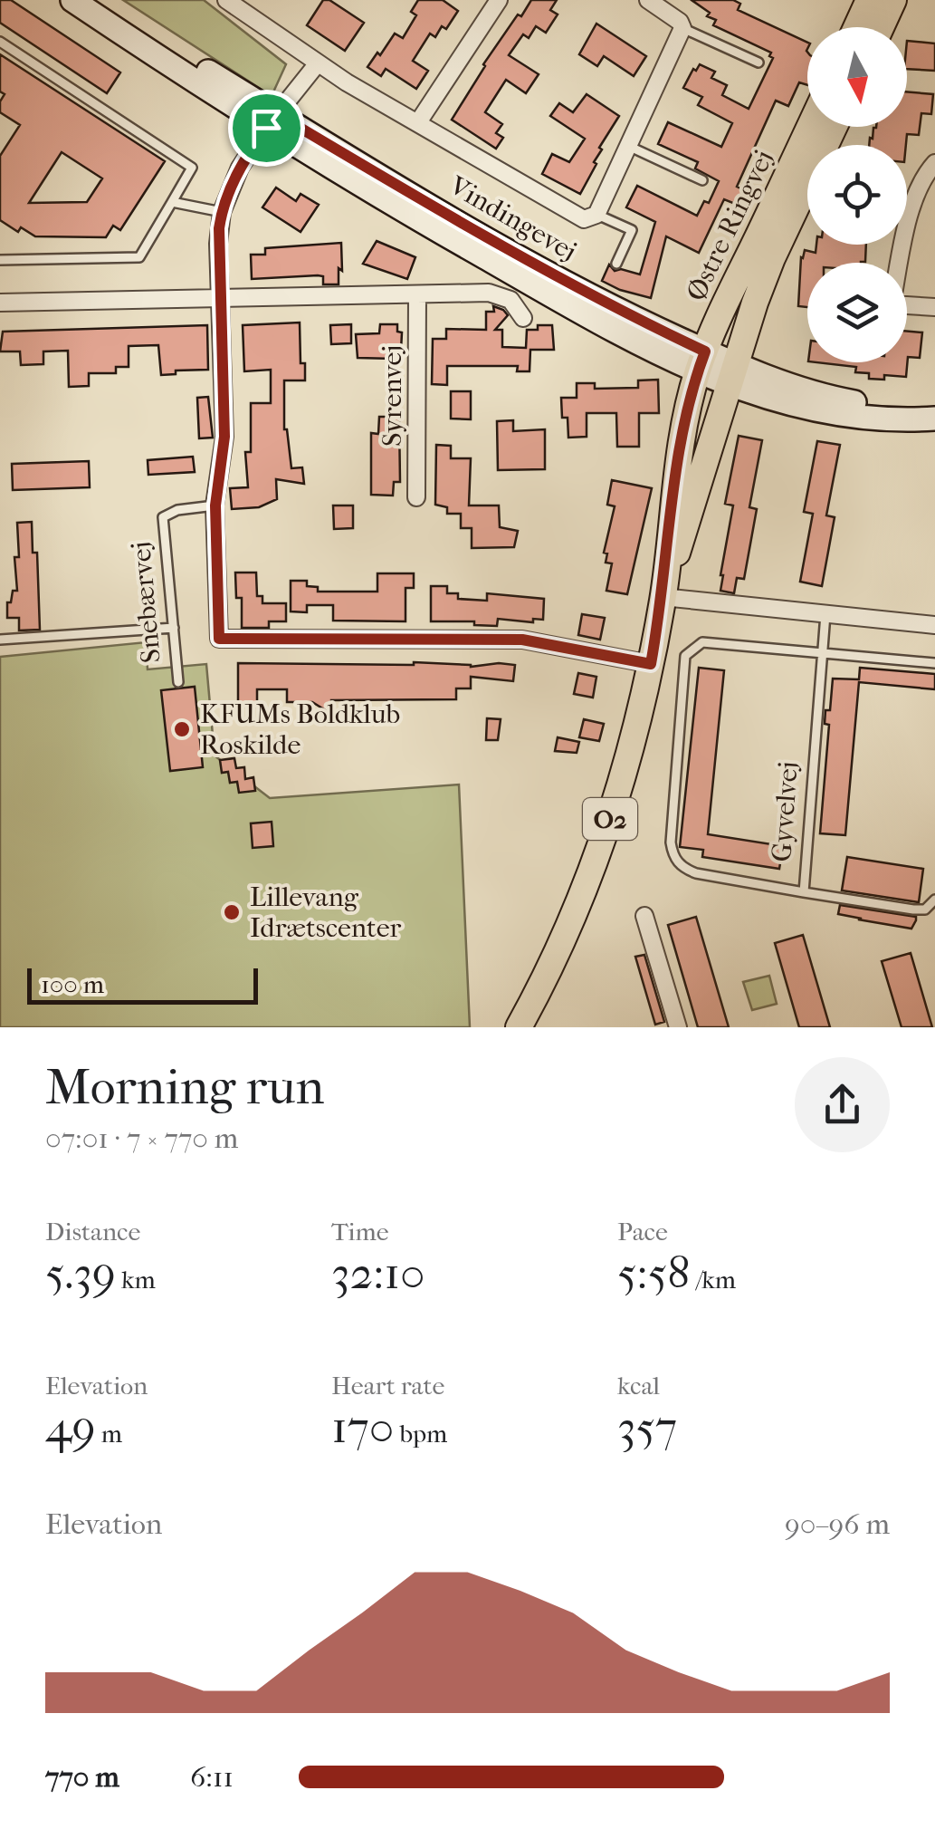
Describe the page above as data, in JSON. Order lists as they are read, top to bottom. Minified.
{"streets":{"main road":["Vindingevej","Østre Ringvej","O2"],"street":["Syrenvej"],"lane":["Snebærvej","Gyvelvej"]},"crossings":[["Vindingevej","Østre Ringvej"]],"places":["KFUMs Boldklub Roskilde","Lillevang Idrætscenter"],"scale_bar":"100 m","north":"bottom","page":{"scale":"100 m","heading":["Morning run","07:01 · 7 × 770 m"],"stats":[["Distance","5.39 km"],["Time","32:10"],["Pace","5:58 /km"],["Elevation","49 m"],["Heart rate","170 bpm"],["kcal","357"]],"chart":["Elevation","90–96 m"],"list":[{"name":"770 m","note":"6:11"}]}}
